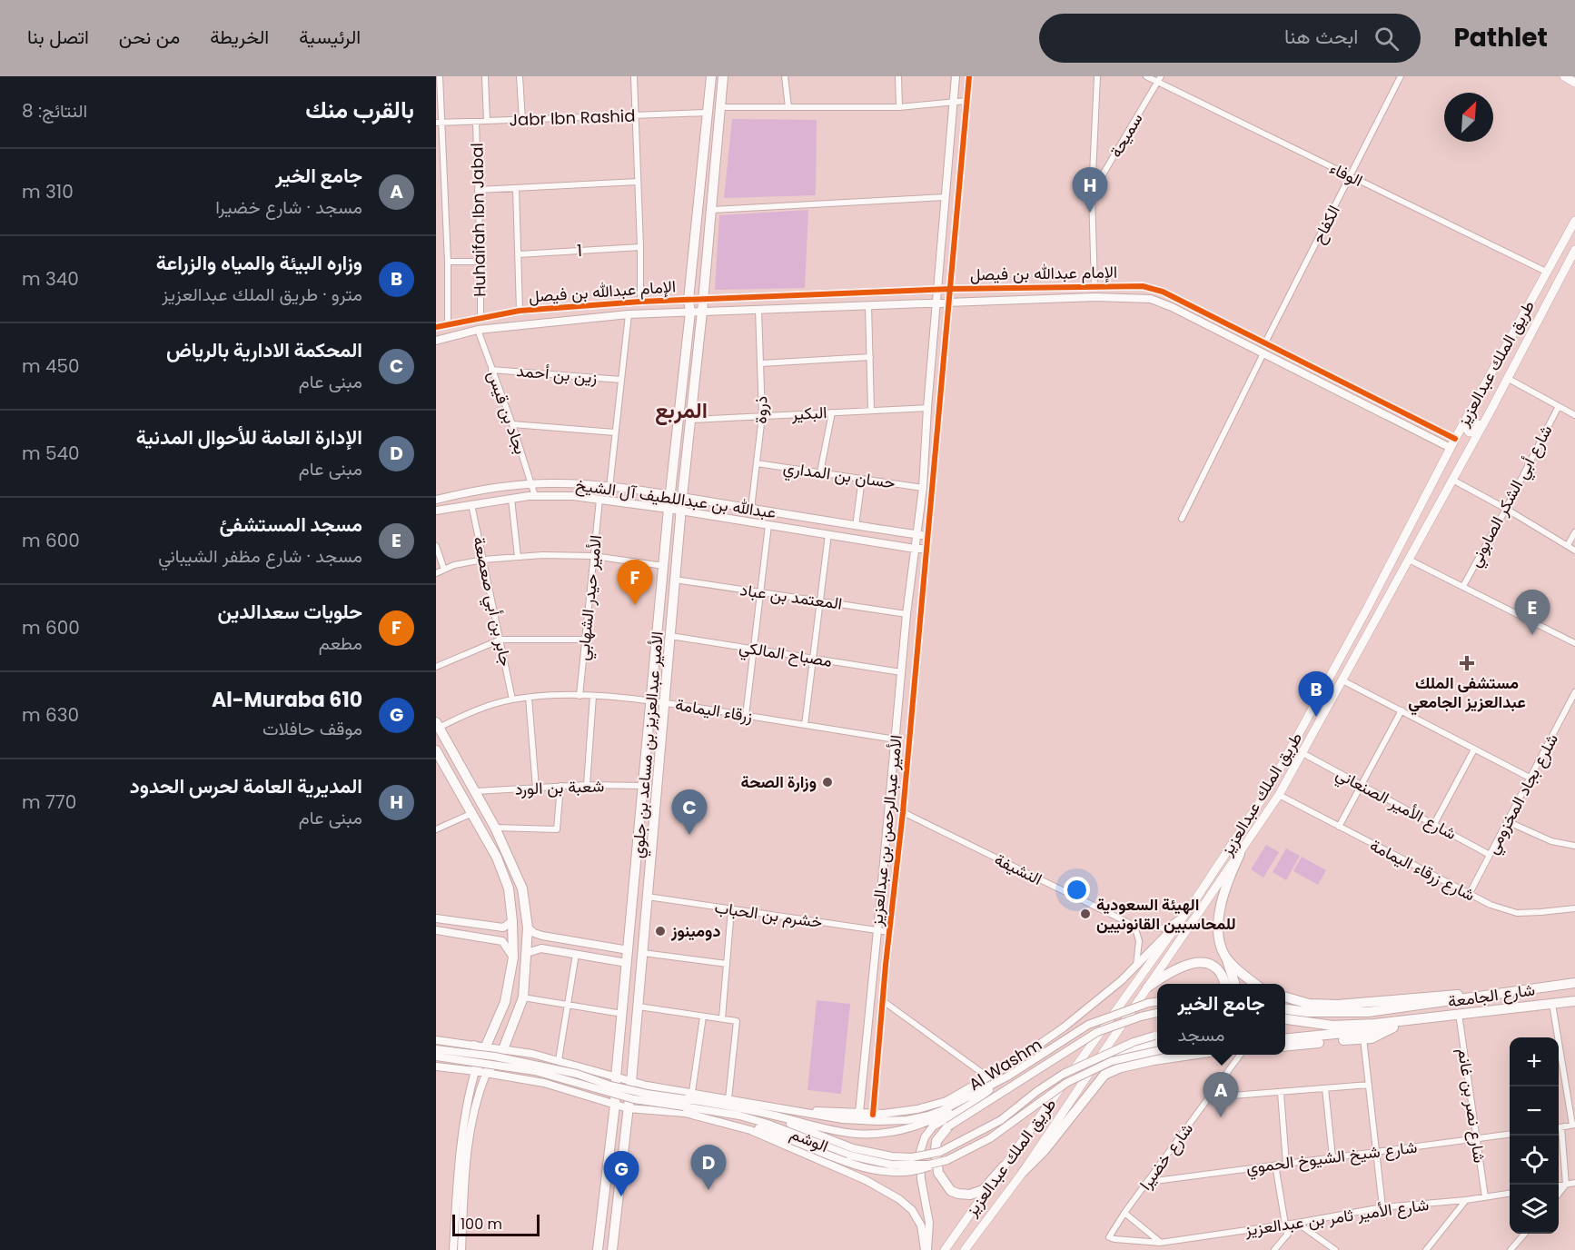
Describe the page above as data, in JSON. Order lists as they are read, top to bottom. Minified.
{"streets":{"main road":["طريق الملك عبدالعزيز","الأمير عبدالعزيز بن مساعد بن جلوي","شارع الجامعة"],"street":["Jabr Ibn Rashid","سميحة","الوفاء","Huhaifah Ibn Jabal","الكفاح","1","الإمام عبدالله بن فيصل","زين بن أحمد","ذروة","بجاد بن قيس","البكير","حسان بن المداري","شارع أبي الشكر الصابوني","عبدالله بن عبداللطيف آل الشيخ","المعتمد بن عباد","الأمير حيدر الشهابي","جابر بن أبي صعصعة","مصباح المالكي","زرقاء اليمامة","شعبة بن الورد","شلرع بجاد المخزومي","شارع الأمير الصنعاني","الأمير عبدالرحمن بن عبدالعزيز","النشيفة","شارع زرقاء اليمامة","خشرم بن الحباب","Al Washm","شارع نصر بن غانم","الوشم","شارع خضيرا","شارع شيخ الشيوخ الحموي","شارع الأمير ثامر بن عبدالعزيز"]},"crossings":[["Jabr Ibn Rashid","Huhaifah Ibn Jabal"],["Jabr Ibn Rashid","الأمير عبدالعزيز بن مساعد بن جلوي"],["سميحة","الوفاء"],["الوفاء","الكفاح"],["الوفاء","طريق الملك عبدالعزيز"],["Huhaifah Ibn Jabal","الإمام عبدالله بن فيصل"],["الكفاح","الإمام عبدالله بن فيصل"],["الإمام عبدالله بن فيصل","طريق الملك عبدالعزيز"],["الإمام عبدالله بن فيصل","ذروة"],["الإمام عبدالله بن فيصل","بجاد بن قيس"],["الإمام عبدالله بن فيصل","الأمير عبدالعزيز بن مساعد بن جلوي"],["طريق الملك عبدالعزيز","شارع الأمير الصنعاني"],["طريق الملك عبدالعزيز","شارع زرقاء اليمامة"],["طريق الملك عبدالعزيز","Al Washm"],["زين بن أحمد","بجاد بن قيس"],["ذروة","البكير"],["ذروة","حسان بن المداري"],["ذروة","عبدالله بن عبداللطيف آل الشيخ"],["بجاد بن قيس","عبدالله بن عبداللطيف آل الشيخ"],["البكير","الأمير عبدالعزيز بن مساعد بن جلوي"],["عبدالله بن عبداللطيف آل الشيخ","الأمير حيدر الشهابي"],["عبدالله بن عبداللطيف آل الشيخ","جابر بن أبي صعصعة"],["عبدالله بن عبداللطيف آل الشيخ","الأمير عبدالعزيز بن مساعد بن جلوي"],["عبدالله بن عبداللطيف آل الشيخ","الأمير عبدالرحمن بن عبدالعزيز"],["المعتمد بن عباد","الأمير عبدالعزيز بن مساعد بن جلوي"],["المعتمد بن عباد","الأمير عبدالرحمن بن عبدالعزيز"],["الأمير حيدر الشهابي","زرقاء اليمامة"],["جابر بن أبي صعصعة","زرقاء اليمامة"],["مصباح المالكي","الأمير عبدالعزيز بن مساعد بن جلوي"],["مصباح المالكي","الأمير عبدالرحمن بن عبدالعزيز"],["زرقاء اليمامة","الأمير عبدالعزيز بن مساعد بن جلوي"],["زرقاء اليمامة","الأمير عبدالرحمن بن عبدالعزيز"],["الأمير عبدالعزيز بن مساعد بن جلوي","شعبة بن الورد"],["الأمير عبدالعزيز بن مساعد بن جلوي","خشرم بن الحباب"],["الأمير عبدالعزيز بن مساعد بن جلوي","الوشم"],["شلرع بجاد المخزومي","شارع الأمير الصنعاني"],["شلرع بجاد المخزومي","شارع زرقاء اليمامة"],["الأمير عبدالرحمن بن عبدالعزيز","النشيفة"],["الأمير عبدالرحمن بن عبدالعزيز","خشرم بن الحباب"],["الأمير عبدالرحمن بن عبدالعزيز","Al Washm"],["شارع الجامعة","شارع نصر بن غانم"],["Al Washm","الوشم"],["شارع نصر بن غانم","شارع شيخ الشيوخ الحموي"],["شارع نصر بن غانم","شارع الأمير ثامر بن عبدالعزيز"],["شارع خضيرا","شارع شيخ الشيوخ الحموي"],["شارع خضيرا","شارع الأمير ثامر بن عبدالعزيز"]],"districts":["المربع"],"places":{"health":["مستشفى الملك عبدالعزيز الجامعي"],"other":["وزارة الصحة","الهيئة السعودية للمحاسبين القانونيين","دومينوز"]},"scale_bar":"100 m","north":"top right","page":{"header":"Pathlet","search":"ابحث هنا","nav":["الرئيسية","الخريطة","من نحن","اتصل بنا"],"heading":["بالقرب منك","النتائج: 8"],"list":[{"mark":"A","name":"جامع الخير","note":"مسجد · شارع خضيرا","value":"310 m"},{"mark":"B","name":"وزاره البيئة والمياه والزراعة","note":"مترو · طريق الملك عبدالعزيز","value":"340 m"},{"mark":"C","name":"المحكمة الادارية بالرياض","note":"مبنى عام","value":"450 m"},{"mark":"D","name":"الإدارة العامة للأحوال المدنية","note":"مبنى عام","value":"540 m"},{"mark":"E","name":"مسجد المستشفئ","note":"مسجد · شارع مظفر الشيباني","value":"600 m"},{"mark":"F","name":"حلويات سعدالدين","note":"مطعم","value":"600 m"},{"mark":"G","name":"Al-Muraba 610","note":"موقف حافلات","value":"630 m"},{"mark":"H","name":"المديرية العامة لحرس الحدود","note":"مبنى عام","value":"770 m"}],"pins":["H","F","E","B","C","A","D","G"],"popup":["جامع الخير","مسجد"],"map_buttons":["+","−"],"scale":"100 m"}}
